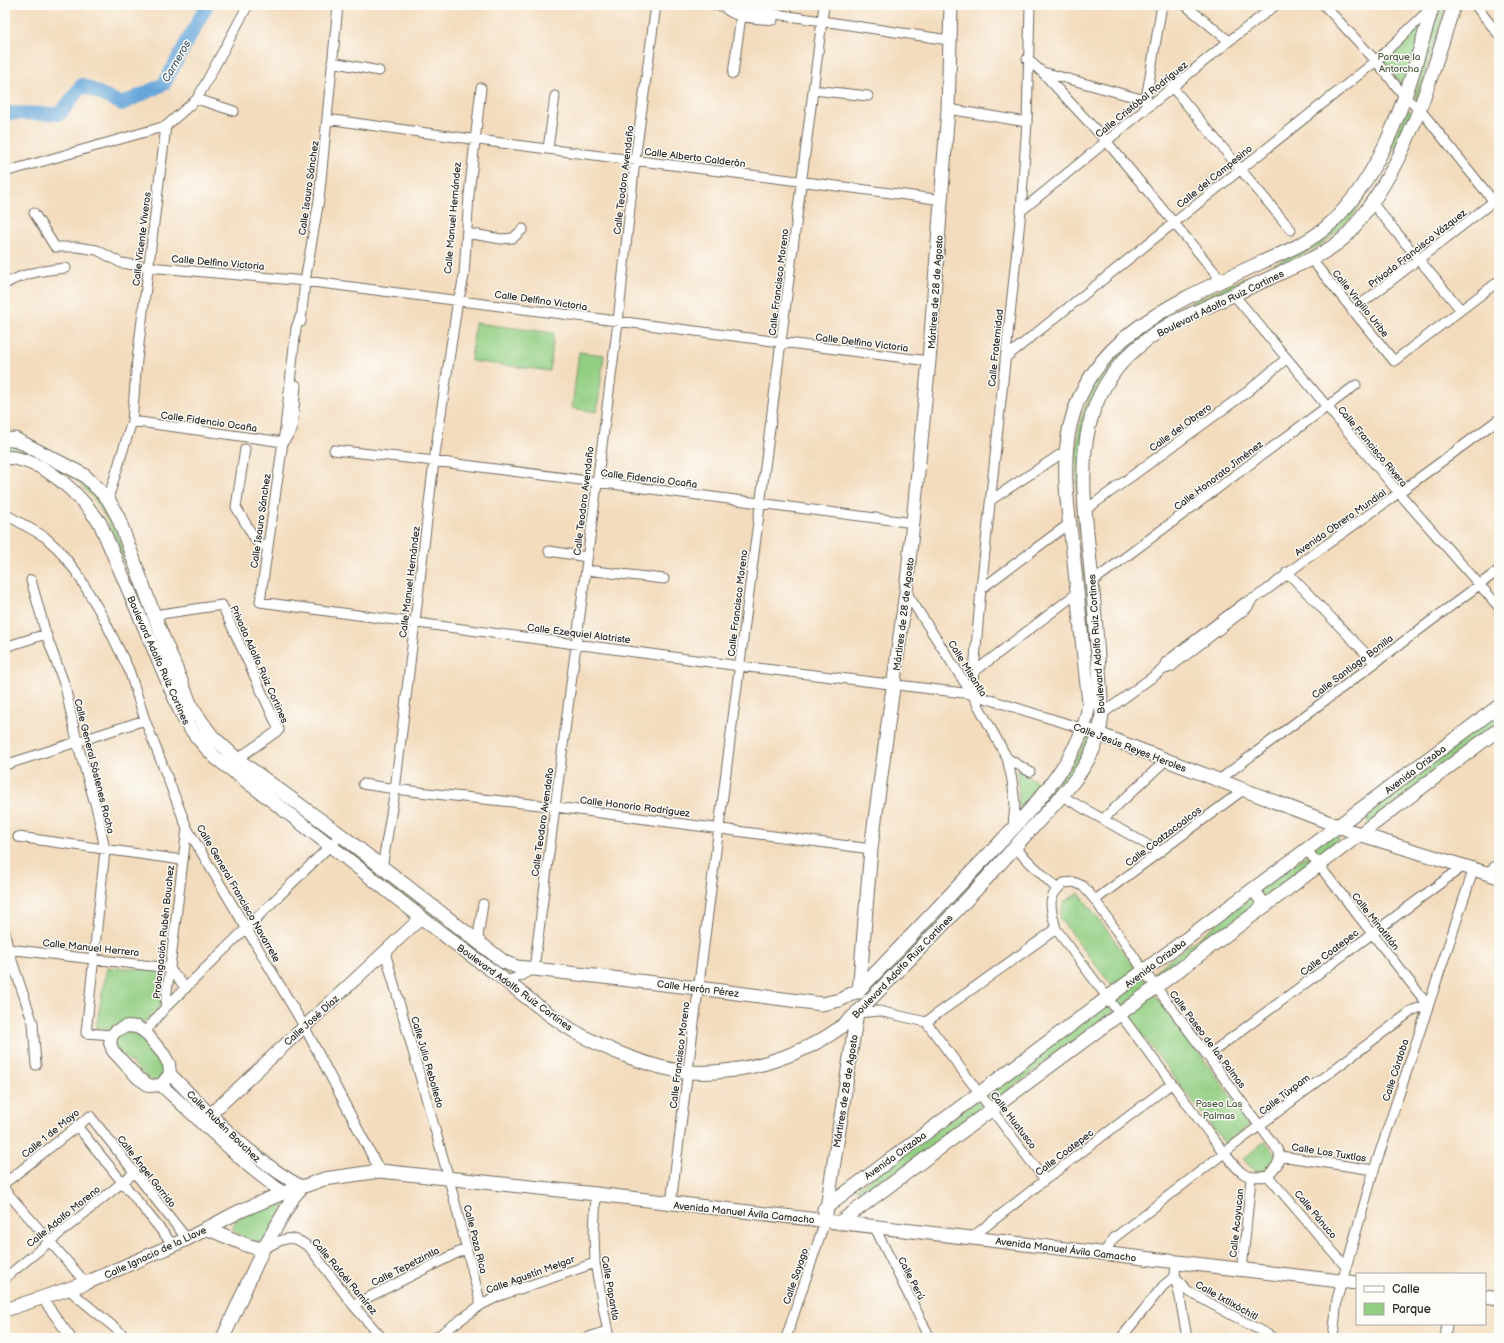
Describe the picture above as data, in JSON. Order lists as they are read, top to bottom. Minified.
{"streets":{"main road":["Mártires de 28 de Agosto","Boulevard Adolfo Ruiz Cortines","Calle Jesús Reyes Heroles","Avenida Orizaba","Calle Herón Pérez","Avenida Manuel Ávila Camacho","Calle Ignacio de la Llave"],"street":["Calle Cristóbal Rodríguez","Calle Alberto Calderón","Calle del Campesino","Calle Teodoro Avendaño","Calle Isauro Sánchez","Calle Manuel Hernández","Calle Vicente Viveros","Privada Francisco Vázquez","Calle Delfino Victoria","Calle Francisco Moreno","Calle Virgilio Uribe","Calle Fraternidad","Calle Fidencio Ocaña","Calle del Obrero","Calle Francisco Rivera","Calle Honorato Jiménez","Avenida Obrero Mundial","Calle Ezequiel Alatriste","Privada Adolfo Ruiz Cortines","Calle Santiago Bonilla","Calle Misantla","Calle General Sóstenes Rocha","Calle Honorio Rodríguez","Calle Coatzacoalcos","Calle General Francisco Navarrete","Calle Minatitlán","Prolongación Rubén Bouchez","Calle Manuel Herrera","Calle Coatepec","Calle José Díaz","Calle Paseo de las Palmas","Calle Julio Rebolledo","Calle Córdoba","Calle Túxpam","Calle Huatusco","Calle Rubén Bouchez","Calle 1 de Mayo","Calle Los Tuxtlas","Calle Ángel Garrido","Calle Pánuco","Calle Adolfo Moreno","Calle Acayucan","Calle Poza Rica","Calle Tepetzintla","Calle Agustín Melgar","Calle Rafaél Ramírez","Calle Sayago","Calle Perú","Calle Papantla","Calle Ixtlixóchitl"]},"crossings":[["Calle Cristóbal Rodríguez","Calle Fraternidad"],["Calle Alberto Calderón","Calle Teodoro Avendaño"],["Calle Alberto Calderón","Calle Isauro Sánchez"],["Calle Alberto Calderón","Calle Manuel Hernández"],["Calle Alberto Calderón","Calle Francisco Moreno"],["Calle Alberto Calderón","Mártires de 28 de Agosto"],["Calle del Campesino","Boulevard Adolfo Ruiz Cortines"],["Calle del Campesino","Calle Fraternidad"],["Calle Teodoro Avendaño","Calle Delfino Victoria"],["Calle Teodoro Avendaño","Boulevard Adolfo Ruiz Cortines"],["Calle Teodoro Avendaño","Calle Fidencio Ocaña"],["Calle Teodoro Avendaño","Calle Ezequiel Alatriste"],["Calle Teodoro Avendaño","Calle Honorio Rodríguez"],["Calle Teodoro Avendaño","Calle Herón Pérez"],["Calle Isauro Sánchez","Calle Delfino Victoria"],["Calle Isauro Sánchez","Calle Fidencio Ocaña"],["Calle Isauro Sánchez","Calle Ezequiel Alatriste"],["Calle Manuel Hernández","Calle Delfino Victoria"],["Calle Manuel Hernández","Boulevard Adolfo Ruiz Cortines"],["Calle Manuel Hernández","Calle Fidencio Ocaña"],["Calle Manuel Hernández","Calle Ezequiel Alatriste"],["Calle Manuel Hernández","Calle Honorio Rodríguez"],["Calle Vicente Viveros","Calle Delfino Victoria"],["Calle Vicente Viveros","Boulevard Adolfo Ruiz Cortines"],["Calle Vicente Viveros","Calle Fidencio Ocaña"],["Privada Francisco Vázquez","Calle Virgilio Uribe"],["Calle Delfino Victoria","Calle Francisco Moreno"],["Calle Delfino Victoria","Mártires de 28 de Agosto"],["Calle Francisco Moreno","Boulevard Adolfo Ruiz Cortines"],["Calle Francisco Moreno","Calle Fidencio Ocaña"],["Calle Francisco Moreno","Calle Ezequiel Alatriste"],["Calle Francisco Moreno","Calle Honorio Rodríguez"],["Calle Francisco Moreno","Calle Herón Pérez"],["Calle Francisco Moreno","Avenida Manuel Ávila Camacho"],["Mártires de 28 de Agosto","Boulevard Adolfo Ruiz Cortines"],["Mártires de 28 de Agosto","Calle Fidencio Ocaña"],["Mártires de 28 de Agosto","Calle Ezequiel Alatriste"],["Mártires de 28 de Agosto","Calle Misantla"],["Mártires de 28 de Agosto","Calle Jesús Reyes Heroles"],["Mártires de 28 de Agosto","Avenida Orizaba"],["Mártires de 28 de Agosto","Calle Honorio Rodríguez"],["Mártires de 28 de Agosto","Calle Herón Pérez"],["Mártires de 28 de Agosto","Avenida Manuel Ávila Camacho"],["Mártires de 28 de Agosto","Calle Sayago"],["Boulevard Adolfo Ruiz Cortines","Calle Virgilio Uribe"],["Boulevard Adolfo Ruiz Cortines","Calle del Obrero"],["Boulevard Adolfo Ruiz Cortines","Calle Francisco Rivera"],["Boulevard Adolfo Ruiz Cortines","Calle Honorato Jiménez"],["Boulevard Adolfo Ruiz Cortines","Avenida Obrero Mundial"],["Boulevard Adolfo Ruiz Cortines","Privada Adolfo Ruiz Cortines"],["Boulevard Adolfo Ruiz Cortines","Calle Misantla"],["Boulevard Adolfo Ruiz Cortines","Calle Jesús Reyes Heroles"],["Boulevard Adolfo Ruiz Cortines","Calle Herón Pérez"],["Boulevard Adolfo Ruiz Cortines","Calle José Díaz"],["Calle Fraternidad","Calle Misantla"],["Calle Fraternidad","Calle Jesús Reyes Heroles"],["Calle del Obrero","Calle Francisco Rivera"],["Calle Francisco Rivera","Calle Honorato Jiménez"],["Calle Francisco Rivera","Avenida Obrero Mundial"],["Calle Francisco Rivera","Calle Santiago Bonilla"],["Calle Ezequiel Alatriste","Calle Jesús Reyes Heroles"],["Calle Santiago Bonilla","Calle Jesús Reyes Heroles"],["Calle Misantla","Calle Jesús Reyes Heroles"],["Calle Jesús Reyes Heroles","Avenida Orizaba"],["Calle Jesús Reyes Heroles","Calle Coatzacoalcos"],["Calle Jesús Reyes Heroles","Calle Coatepec"],["Calle Jesús Reyes Heroles","Calle Córdoba"],["Calle General Sóstenes Rocha","Calle Manuel Herrera"],["Avenida Orizaba","Calle Minatitlán"],["Avenida Orizaba","Calle Paseo de las Palmas"],["Avenida Orizaba","Calle Huatusco"],["Avenida Orizaba","Avenida Manuel Ávila Camacho"],["Calle Coatzacoalcos","Calle Paseo de las Palmas"],["Calle General Francisco Navarrete","Prolongación Rubén Bouchez"],["Calle General Francisco Navarrete","Calle José Díaz"],["Calle General Francisco Navarrete","Avenida Manuel Ávila Camacho"],["Calle Minatitlán","Calle Coatepec"],["Calle Minatitlán","Calle Córdoba"],["Calle Minatitlán","Calle Túxpam"],["Prolongación Rubén Bouchez","Calle Manuel Herrera"],["Calle Coatepec","Calle Paseo de las Palmas"],["Calle Coatepec","Calle Córdoba"],["Calle Coatepec","Calle Huatusco"],["Calle Coatepec","Avenida Manuel Ávila Camacho"],["Calle José Díaz","Calle Julio Rebolledo"],["Calle José Díaz","Calle Rubén Bouchez"],["Calle Paseo de las Palmas","Calle Túxpam"],["Calle Paseo de las Palmas","Calle Los Tuxtlas"],["Calle Julio Rebolledo","Avenida Manuel Ávila Camacho"],["Calle Julio Rebolledo","Calle Poza Rica"],["Calle Córdoba","Calle Túxpam"],["Calle Córdoba","Calle Los Tuxtlas"],["Calle Córdoba","Avenida Manuel Ávila Camacho"],["Calle Córdoba","Calle Pánuco"],["Calle Túxpam","Avenida Manuel Ávila Camacho"],["Calle Rubén Bouchez","Avenida Manuel Ávila Camacho"],["Calle Rubén Bouchez","Calle Ignacio de la Llave"],["Calle 1 de Mayo","Calle Ángel Garrido"],["Calle Ángel Garrido","Calle Adolfo Moreno"],["Calle Ángel Garrido","Calle Ignacio de la Llave"],["Avenida Manuel Ávila Camacho","Calle Acayucan"],["Avenida Manuel Ávila Camacho","Calle Poza Rica"],["Avenida Manuel Ávila Camacho","Calle Ignacio de la Llave"],["Avenida Manuel Ávila Camacho","Calle Sayago"],["Avenida Manuel Ávila Camacho","Calle Perú"],["Avenida Manuel Ávila Camacho","Calle Papantla"],["Calle Poza Rica","Calle Tepetzintla"],["Calle Poza Rica","Calle Agustín Melgar"],["Calle Tepetzintla","Calle Rafaél Ramírez"],["Calle Agustín Melgar","Calle Papantla"]],"water":["Carneros"],"parks":["Parque la Antorcha","Paseo Las Palmas"],"legend":["Calle","Parque"]}
